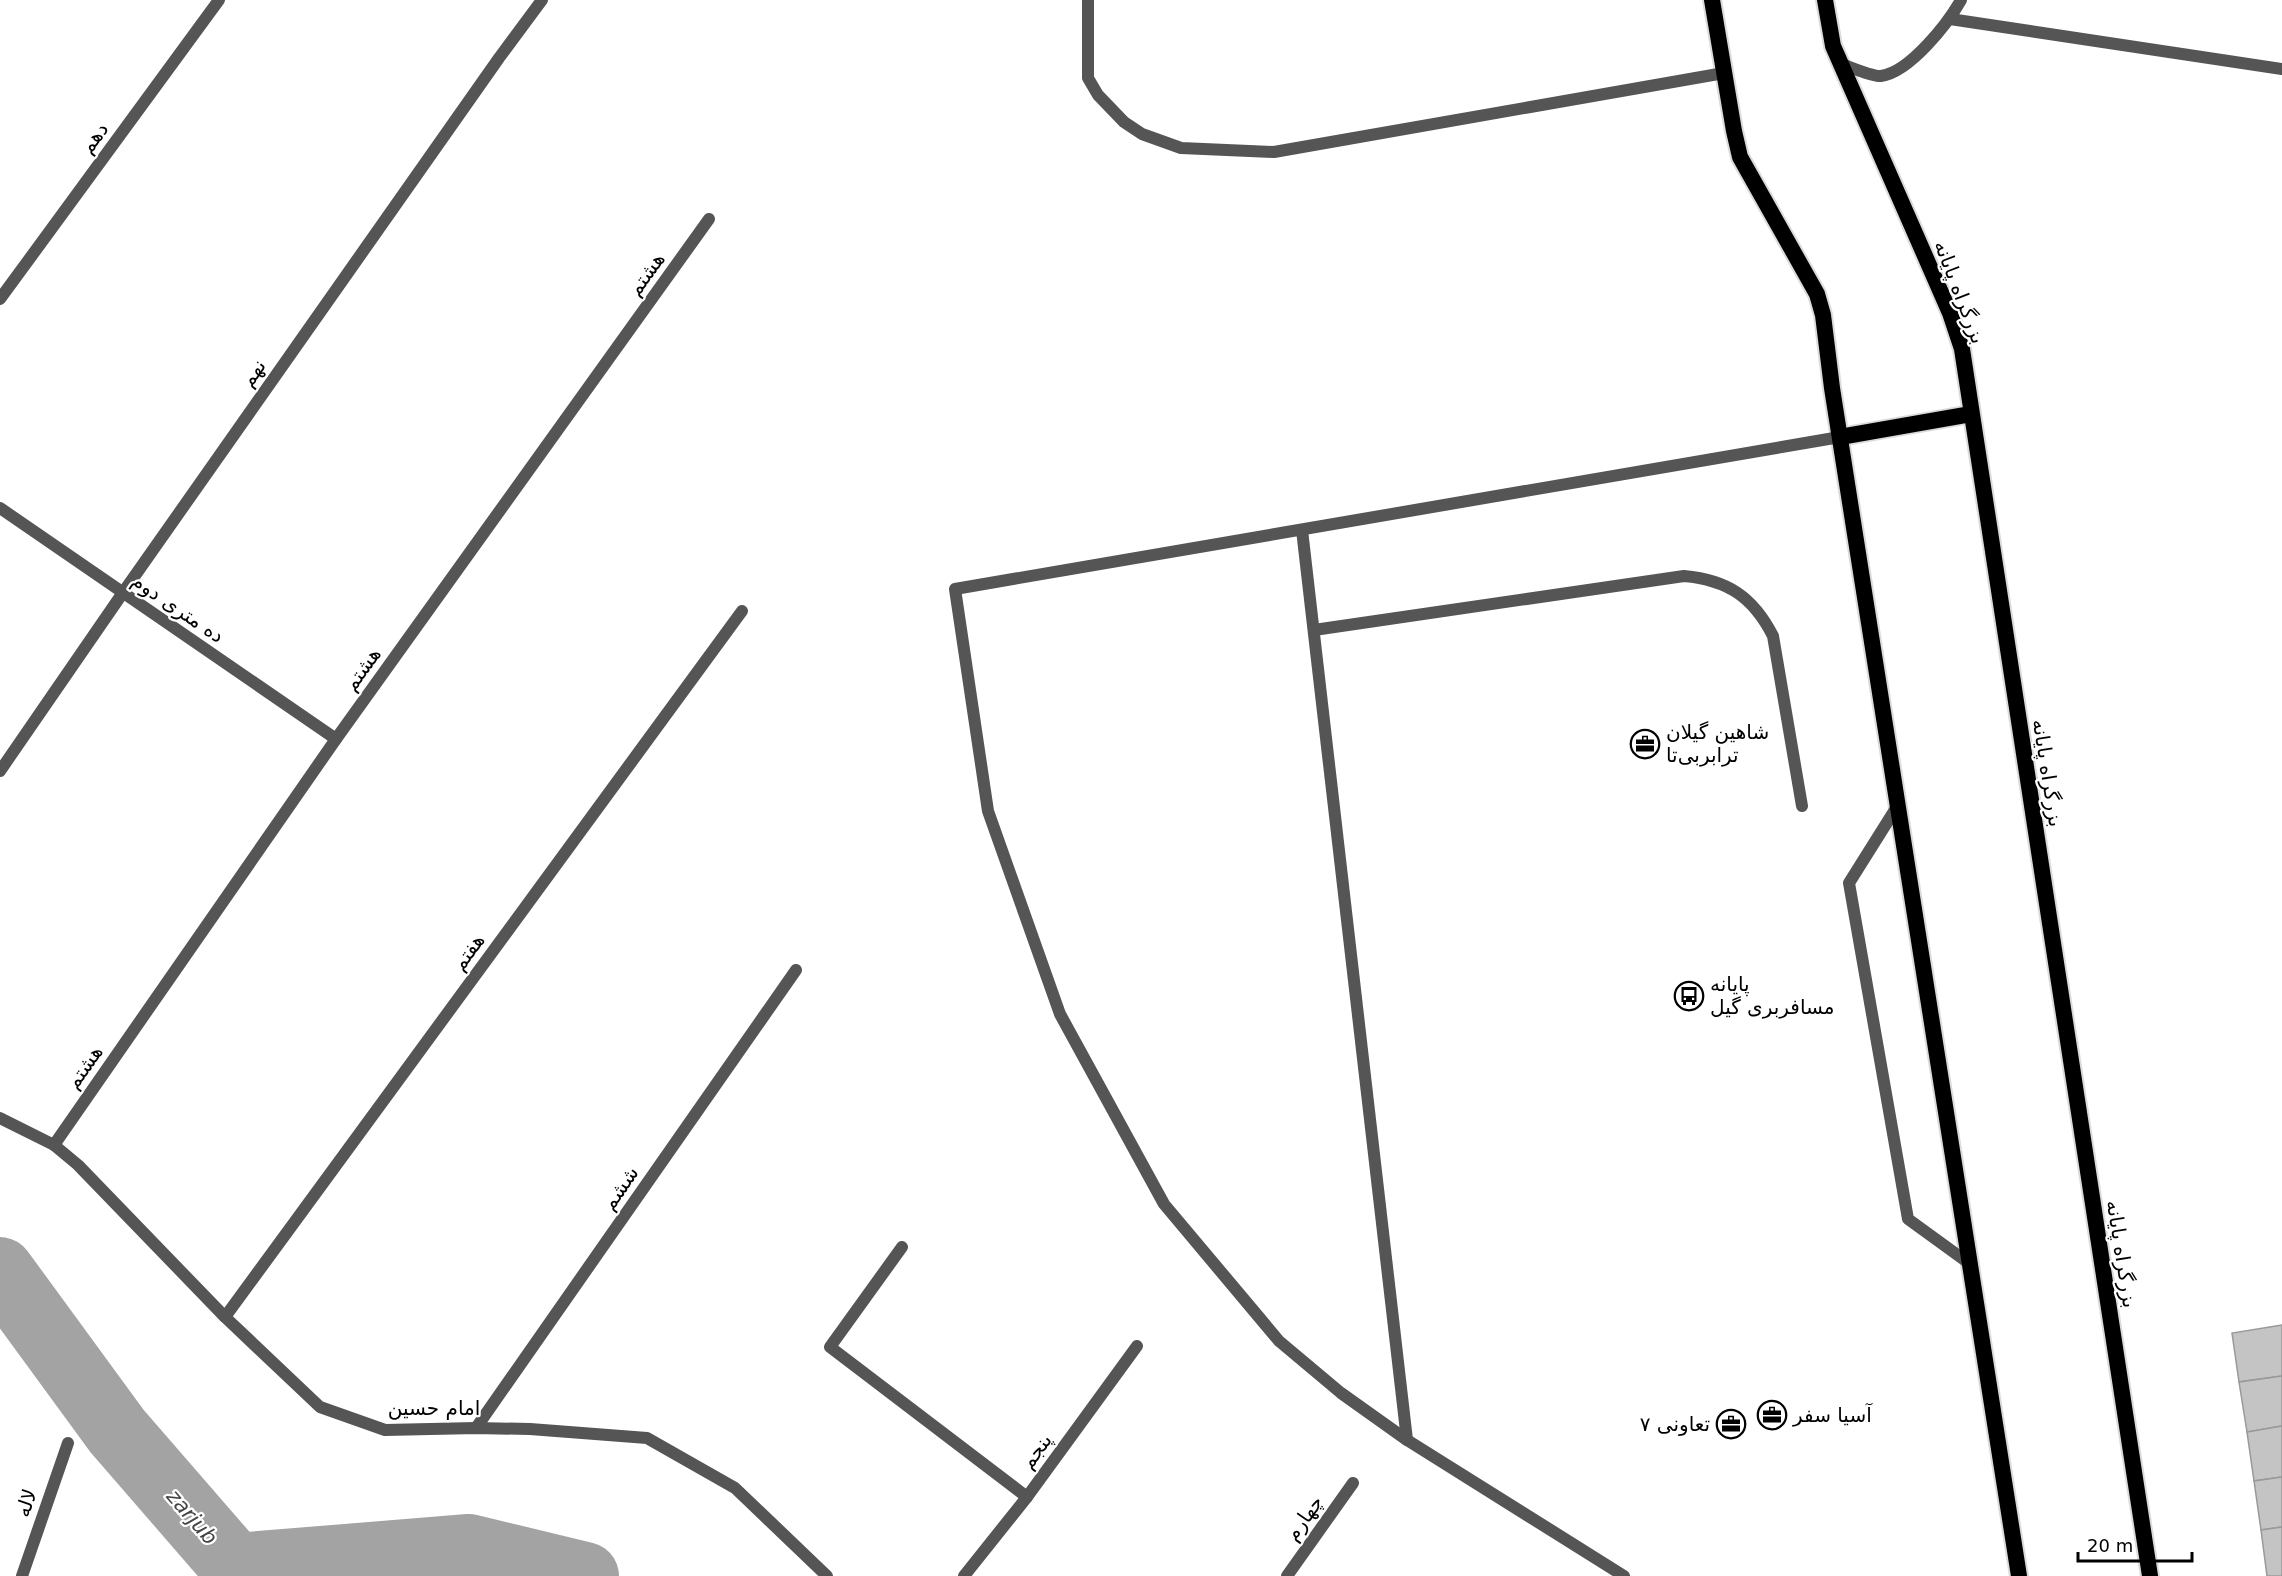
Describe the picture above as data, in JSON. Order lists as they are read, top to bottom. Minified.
{"streets":{"highway":["بزرگراه پایانه"],"street":["دهم","هشتم","نهم","ده متری دوم","هفتم","ششم","امام حسین","پنجم","لاله","چهارم"]},"crossings":[["هشتم","ده متری دوم"],["هشتم","امام حسین"],["نهم","ده متری دوم"],["هفتم","امام حسین"],["ششم","امام حسین"]],"water":["zarjub"],"places":{"office":["شاهین گیلان ترابربی‌تا","آسیا سفر","تعاونی ۷"],"bus stop":["پایانه مسافربری گیل"]},"scale_bar":"20 m"}
